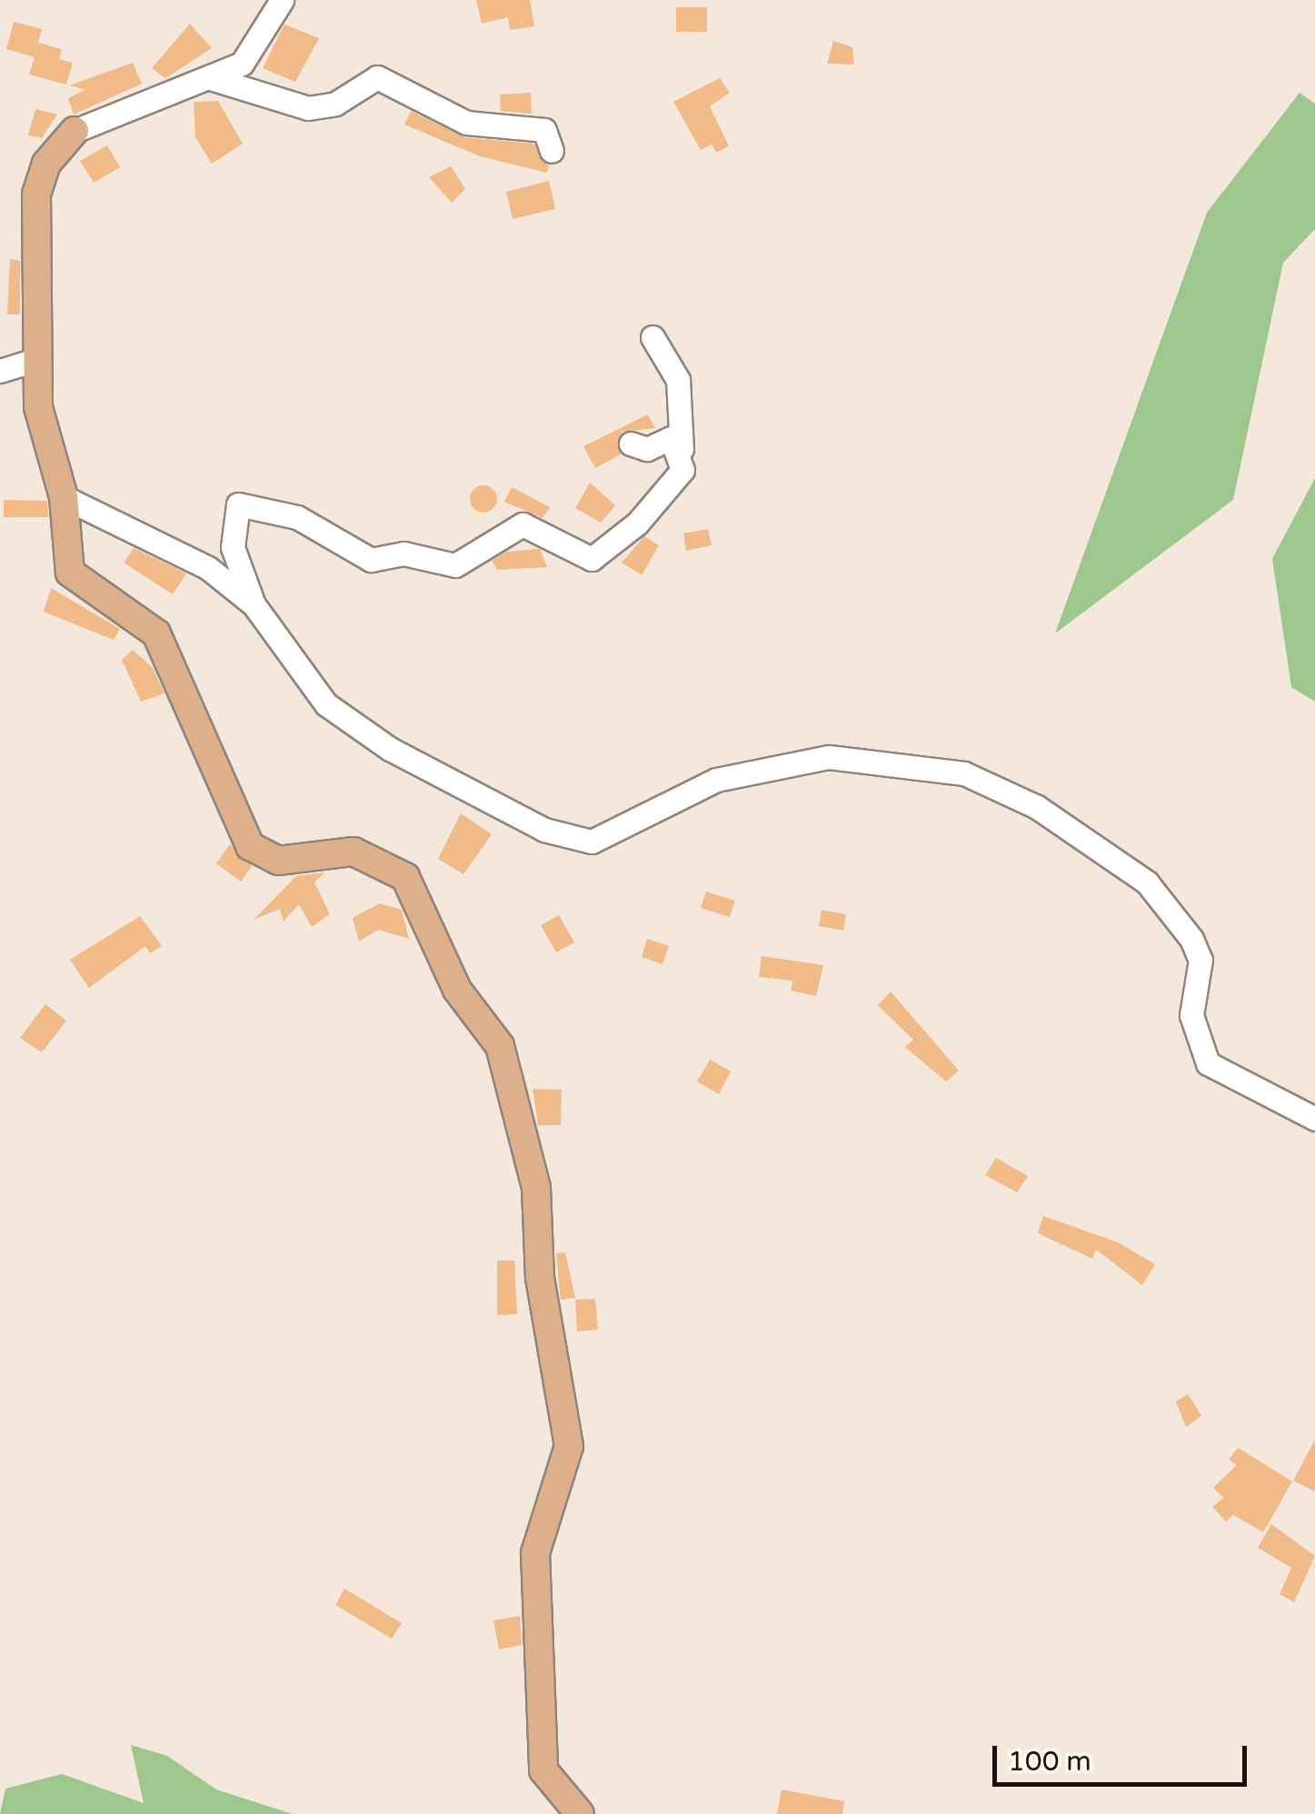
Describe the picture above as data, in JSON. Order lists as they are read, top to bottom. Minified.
{"scale_bar":"100 m"}
